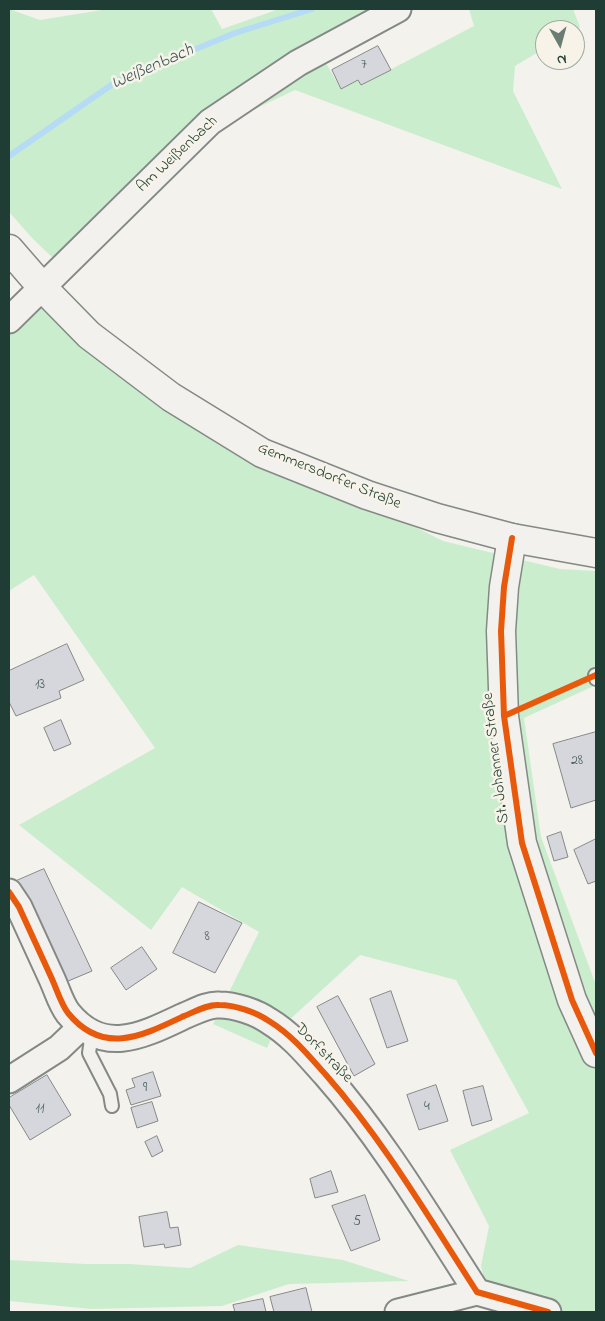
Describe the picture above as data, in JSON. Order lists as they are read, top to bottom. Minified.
{"streets":{"main road":["Gemmersdorfer Straße","St. Johanner Straße"],"street":["Am Weißenbach","Dorfstraße"]},"crossings":[["Am Weißenbach","Gemmersdorfer Straße"],["Gemmersdorfer Straße","St. Johanner Straße"]],"water":["Weißenbach"],"house_numbers":["7","13","28","8","9","4","11","5"],"north":"bottom"}
